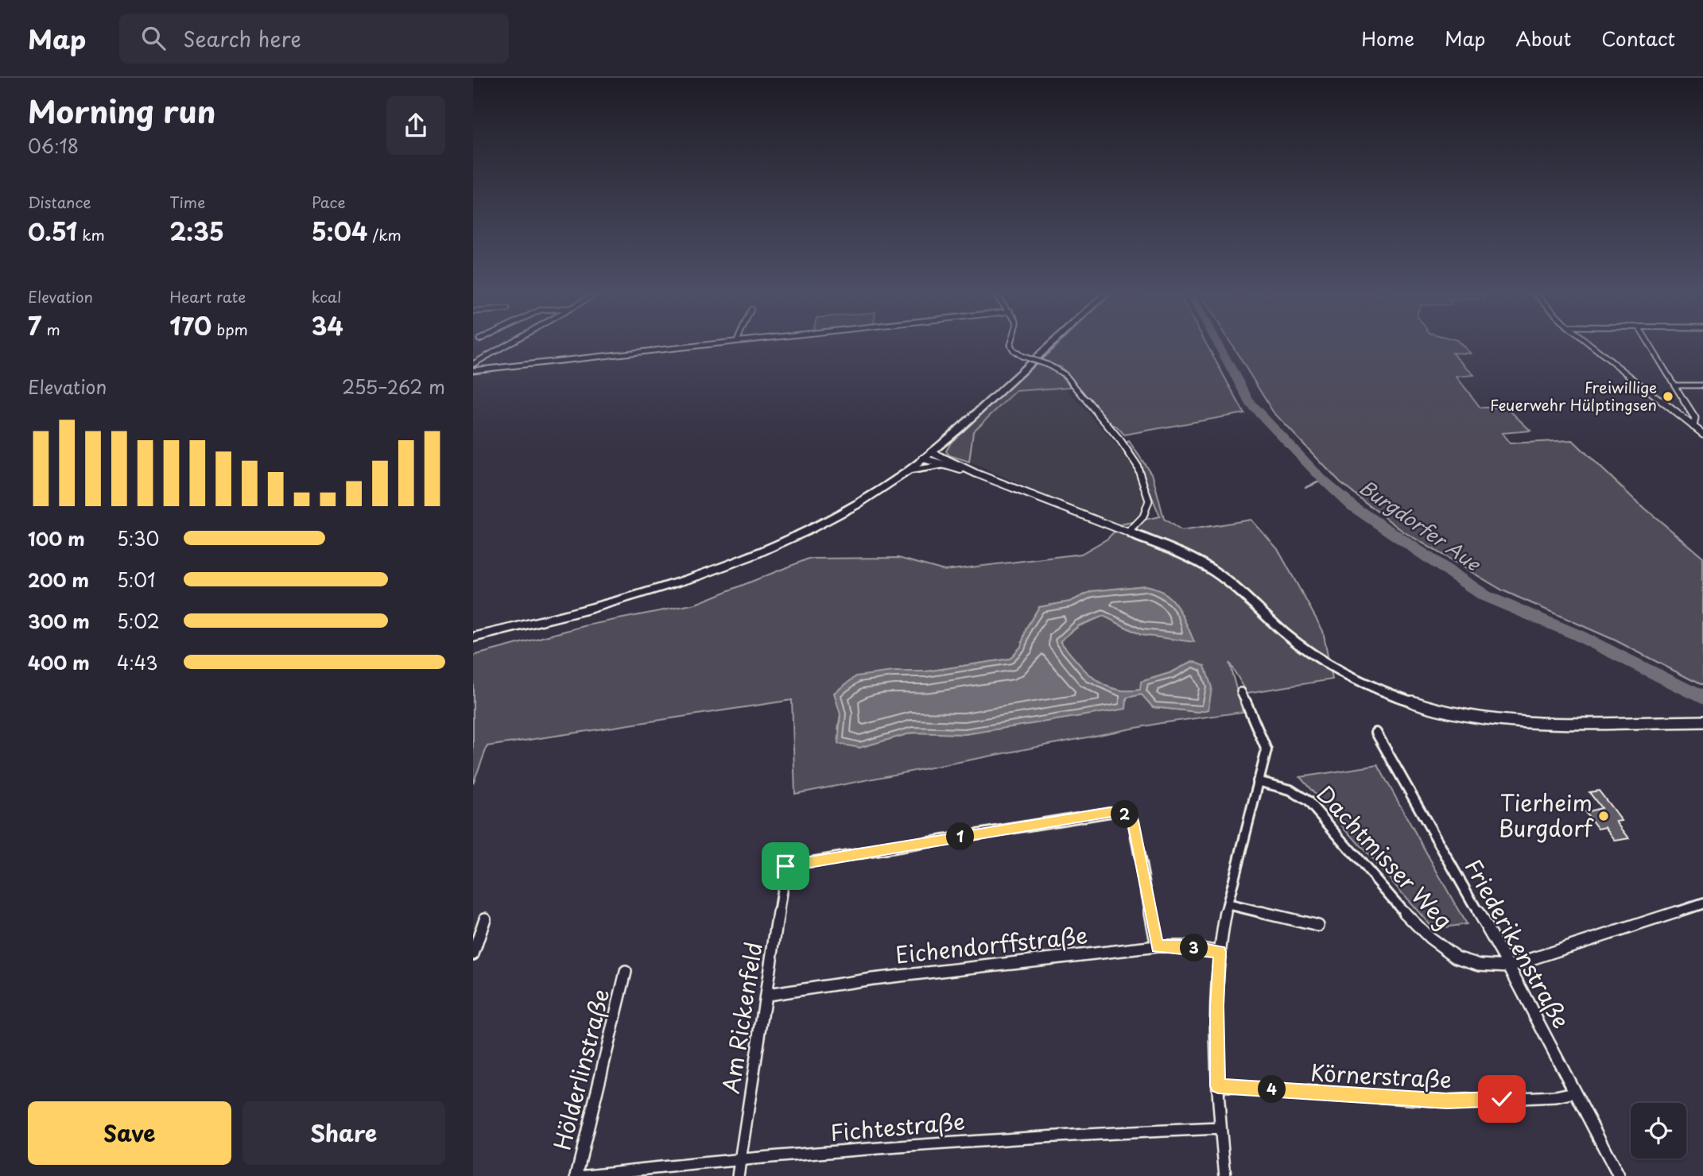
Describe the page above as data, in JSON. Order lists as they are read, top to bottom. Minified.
{"streets":{"street":["Dachtmisser Weg","Friederikenstraße","Eichendorffstraße","Am Rickenfeld","Hölderlinstraße","Körnerstraße","Fichtestraße"]},"crossings":[["Dachtmisser Weg","Friederikenstraße"],["Friederikenstraße","Körnerstraße"],["Eichendorffstraße","Am Rickenfeld"],["Am Rickenfeld","Fichtestraße"],["Hölderlinstraße","Fichtestraße"]],"water":["Burgdorfer Aue"],"places":["Freiwillige Feuerwehr Hülptingsen","Tierheim Burgdorf"],"page":{"header":"Map","search":"Search here","nav":["Home","Map","About","Contact"],"heading":["Morning run","06:18"],"stats":[["Distance","0.51 km"],["Time","2:35"],["Pace","5:04 /km"],["Elevation","7 m"],["Heart rate","170 bpm"],["kcal","34"]],"chart":["Elevation","255–262 m"],"list":[{"name":"100 m","note":"5:30"},{"name":"200 m","note":"5:01"},{"name":"300 m","note":"5:02"},{"name":"400 m","note":"4:43"}],"pins":["2","1","3","4"],"buttons":["Save","Share"]}}
